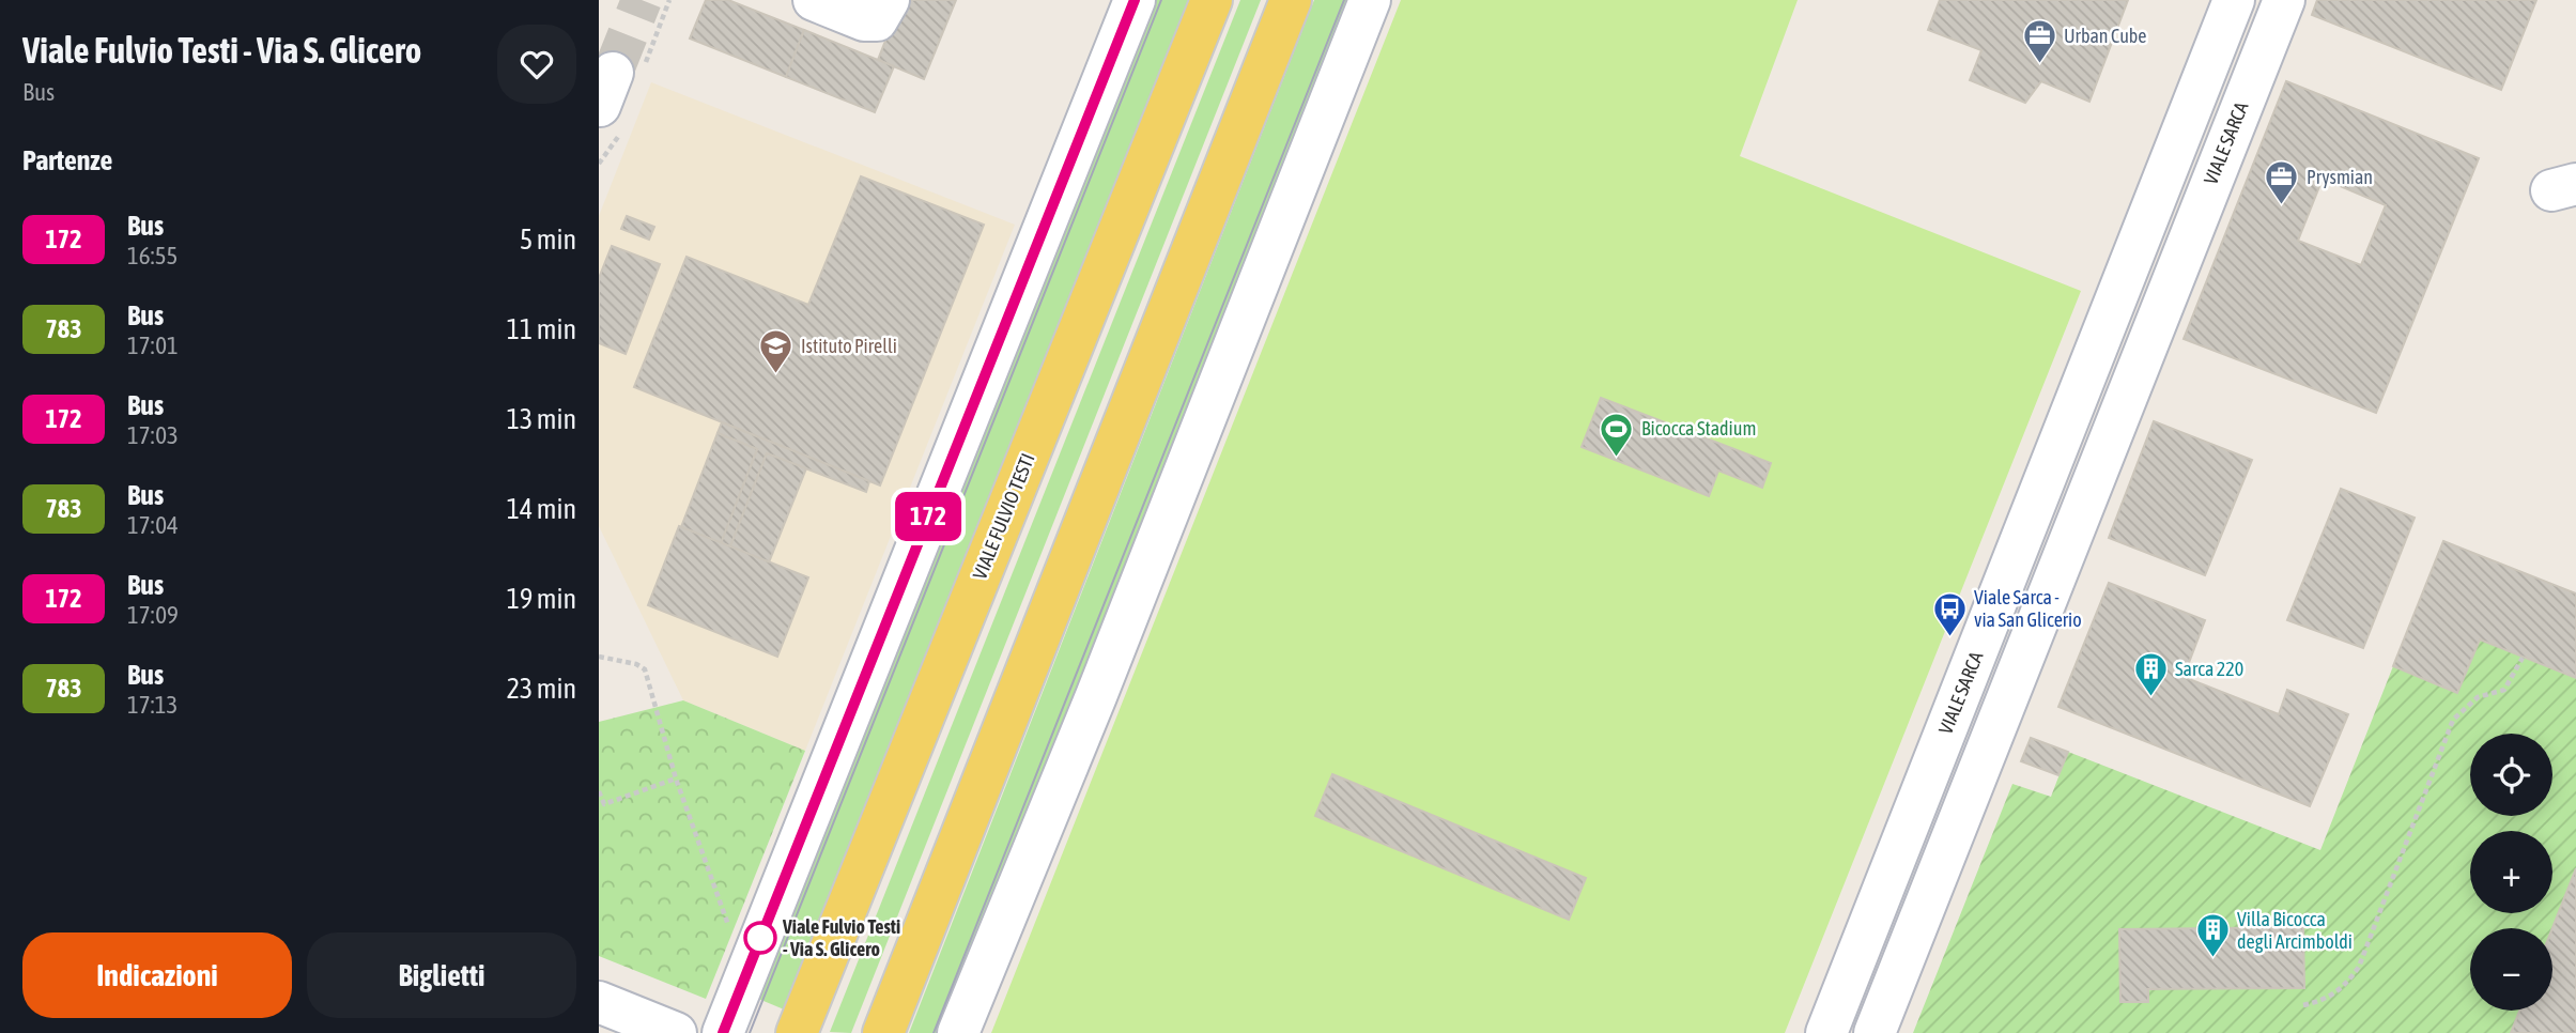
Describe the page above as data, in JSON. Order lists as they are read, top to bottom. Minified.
{"streets":{"main road":["VIALE FULVIO TESTI"],"street":["VIALE SARCA"]},"places":{"office":["Urban Cube","Prysmian"],"school or university":["Istituto Pirelli"],"sports":["Bicocca Stadium"],"bus stop":["Viale Sarca - via San Glicerio"],"building":["Sarca 220","Villa Bicocca degli Arcimboldi"],"other":["Viale Fulvio Testi - Via S. Glicero"]},"lines":["bus line 172"],"page":{"heading":[["Viale Fulvio Testi - Via S. Glicero","Bus"],"Partenze"],"on_map":"172","list":[{"mark":"172","name":"Bus","note":"16:55","value":"5 min"},{"mark":"783","name":"Bus","note":"17:01","value":"11 min"},{"mark":"172","name":"Bus","note":"17:03","value":"13 min"},{"mark":"783","name":"Bus","note":"17:04","value":"14 min"},{"mark":"172","name":"Bus","note":"17:09","value":"19 min"},{"mark":"783","name":"Bus","note":"17:13","value":"23 min"}],"map_buttons":["+","−"],"buttons":["Indicazioni","Biglietti"]}}
